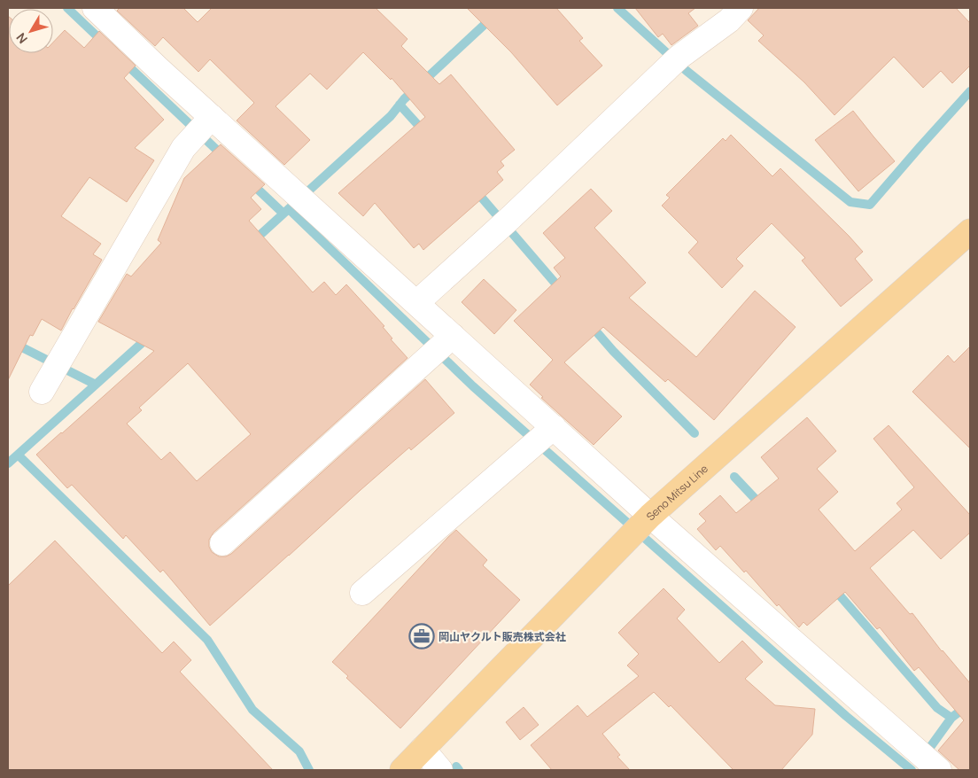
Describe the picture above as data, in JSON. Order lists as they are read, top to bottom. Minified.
{"streets":{"main road":["Seno Mitsu Line"]},"places":{"office":["岡山ヤクルト販売株式会社"]},"north":"bottom left"}
